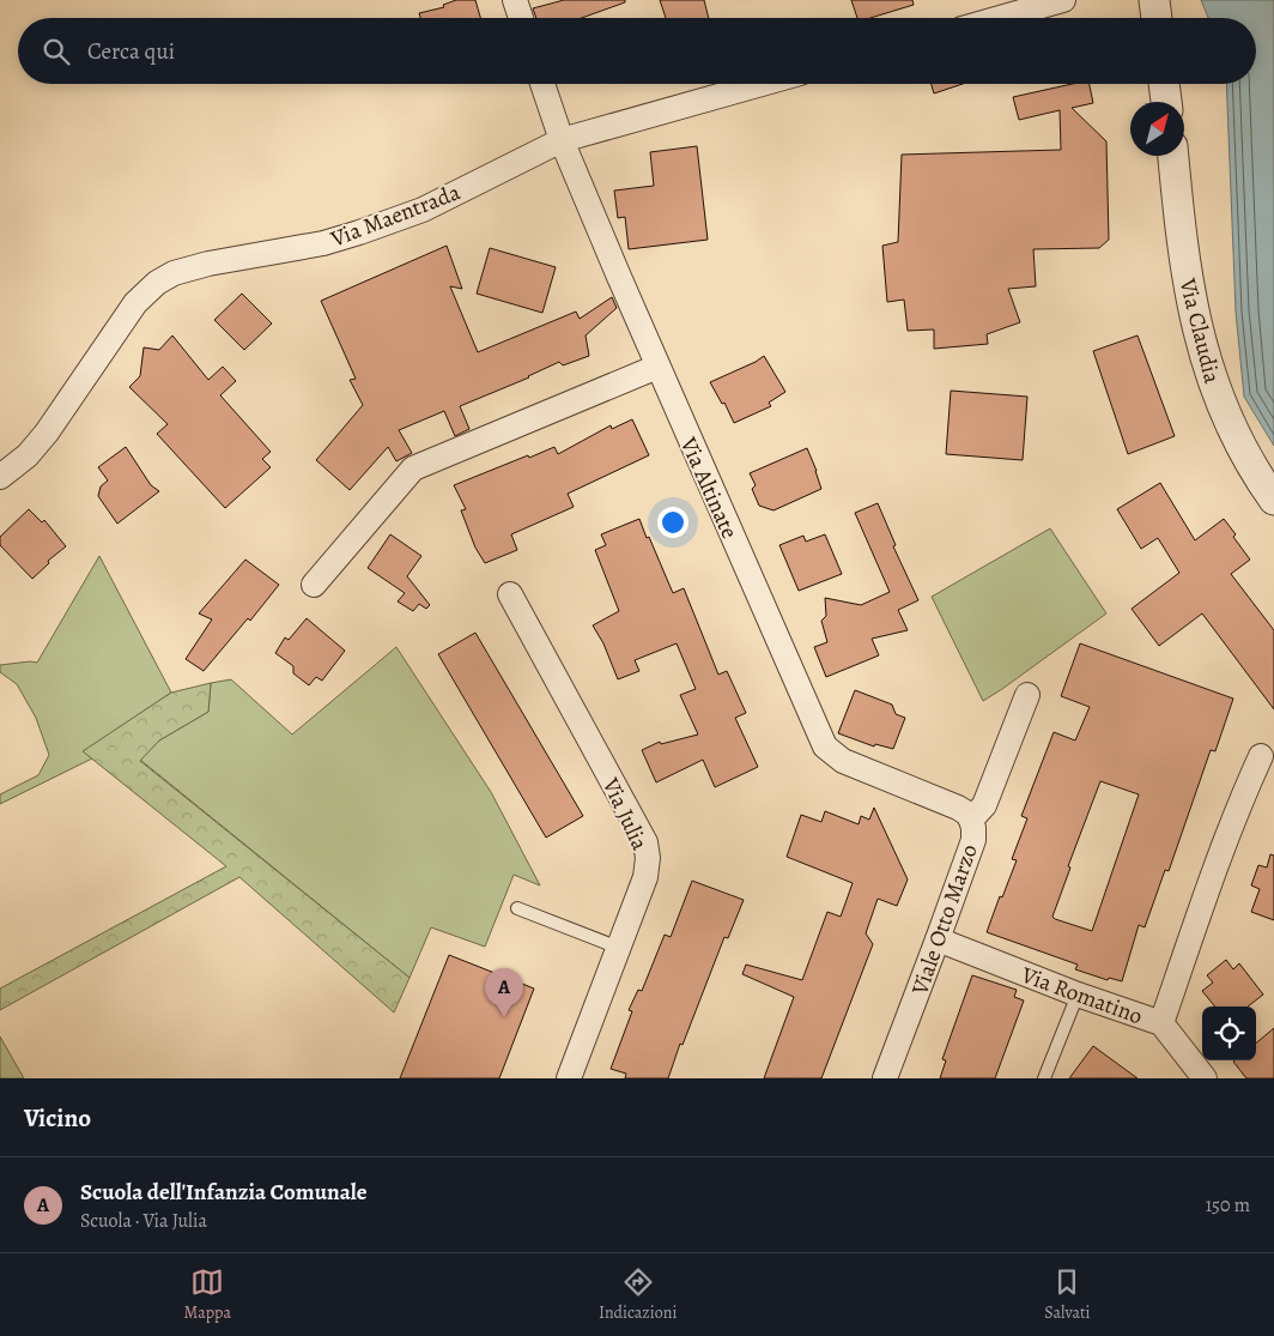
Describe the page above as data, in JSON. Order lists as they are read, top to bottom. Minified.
{"streets":{"street":["Via Maentrada","Via Claudia","Via Altinate","Via Julia","Viale Otto Marzo","Via Romatino"]},"crossings":[["Via Maentrada","Via Altinate"],["Via Altinate","Viale Otto Marzo"],["Viale Otto Marzo","Via Romatino"]],"north":"top right","page":{"search":"Cerca qui","pins":"A","heading":"Vicino","list":[{"mark":"A","name":"Scuola dell'Infanzia Comunale","note":"Scuola · Via Julia","value":"150 m"}],"nav":["Mappa","Indicazioni","Salvati"]}}
